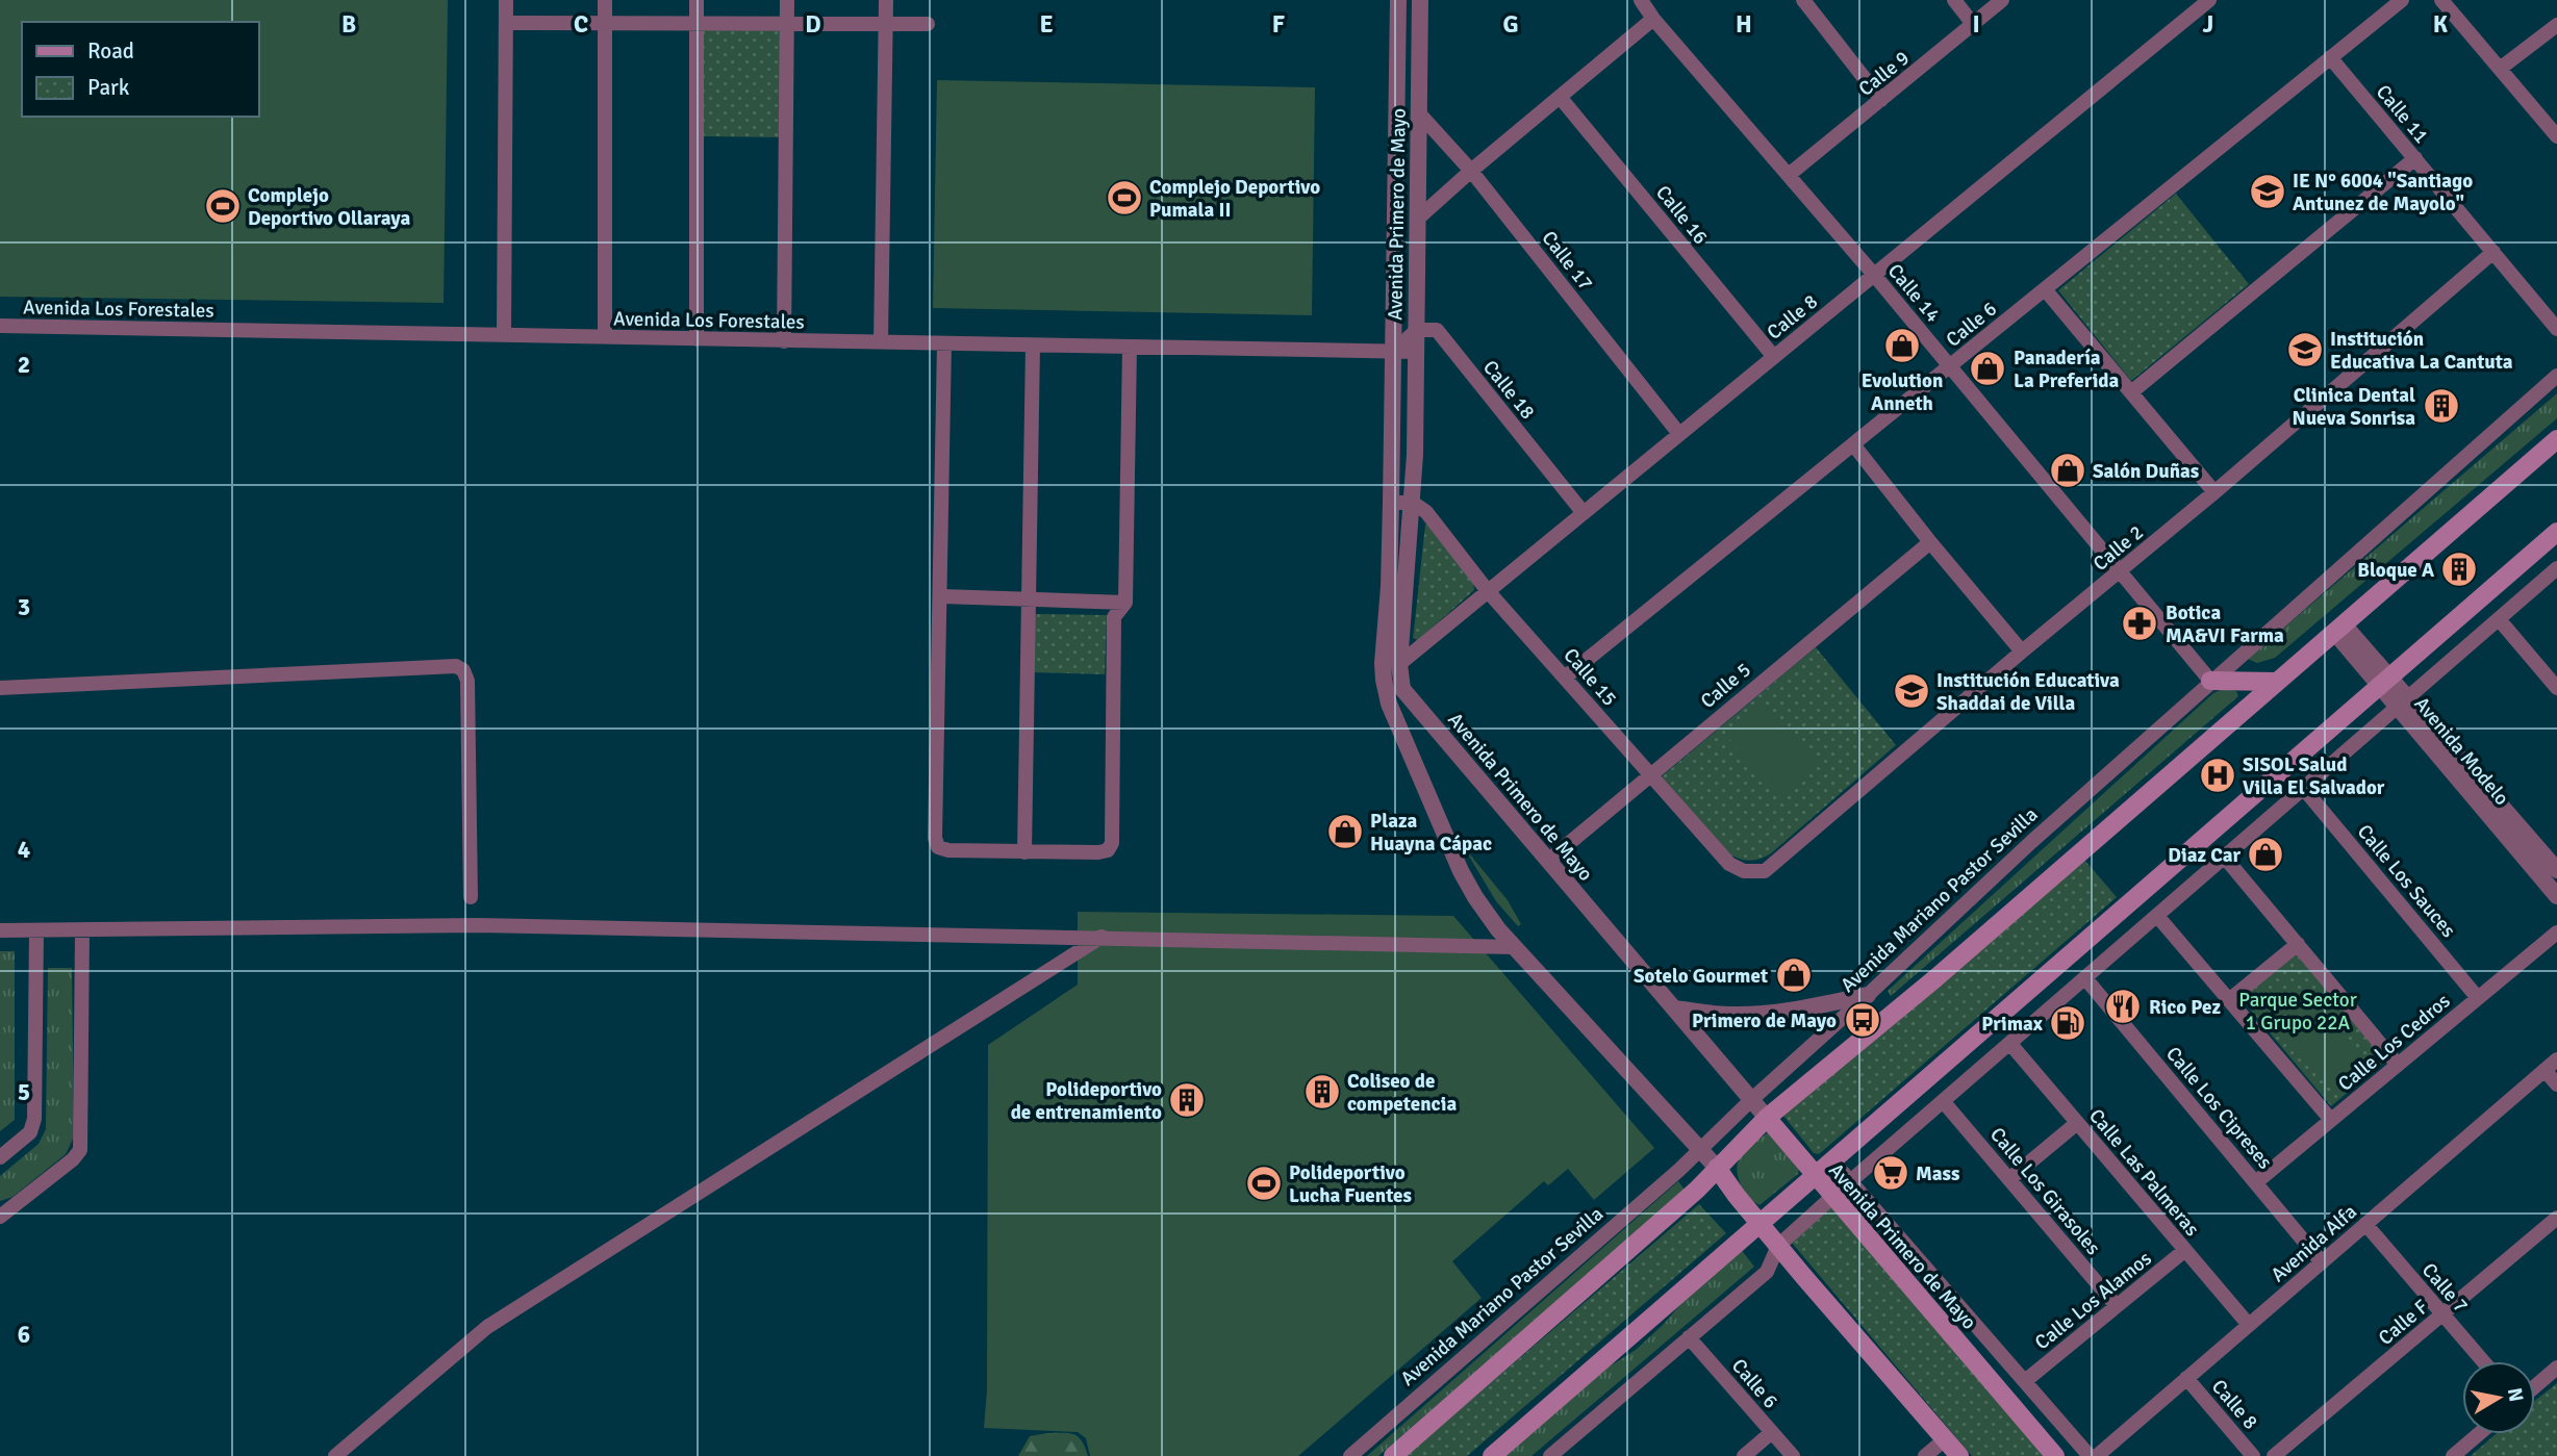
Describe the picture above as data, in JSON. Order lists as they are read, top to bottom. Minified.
{"streets":{"main road":["Avenida Primero de Mayo"],"street":["Calle 9","Calle 11","Calle 16","Calle 17","Calle 14","Avenida Los Forestales","Calle 8","Calle 6","Calle 18","Calle 2","Calle 15","Calle 5","Avenida Modelo","Calle Los Sauces","Avenida Mariano Pastor Sevilla","Calle Los Cedros","Calle Los Cipreses","Calle Las Palmeras","Calle Los Girasoles","Avenida Alfa","Calle 7","Calle Los Alamos","Calle F"]},"crossings":[["Calle 9","Calle 14"],["Calle 11","Calle 6"],["Calle 11","Calle 2"],["Avenida Primero de Mayo","Calle 17"],["Avenida Primero de Mayo","Avenida Los Forestales"],["Avenida Primero de Mayo","Calle 8"],["Avenida Primero de Mayo","Calle 18"],["Avenida Primero de Mayo","Calle 15"],["Avenida Primero de Mayo","Calle 5"],["Avenida Primero de Mayo","Avenida Mariano Pastor Sevilla"],["Avenida Primero de Mayo","Calle Los Alamos"],["Calle 16","Calle 8"],["Calle 17","Calle 8"],["Calle 14","Calle 8"],["Calle 14","Calle 6"],["Calle 14","Calle 2"],["Calle 14","Avenida Mariano Pastor Sevilla"],["Calle 8","Calle 18"],["Calle 8","Calle 15"],["Calle 8","Avenida Alfa"],["Calle 6","Calle 15"],["Calle 2","Calle 15"],["Calle 15","Calle 5"],["Calle Los Sauces","Calle Los Cedros"],["Calle Los Cedros","Calle Los Cipreses"],["Calle Los Cipreses","Avenida Alfa"],["Calle Las Palmeras","Avenida Alfa"],["Calle Las Palmeras","Calle Los Alamos"],["Calle Los Girasoles","Calle Los Alamos"],["Avenida Alfa","Calle 7"],["Calle 7","Calle F"]],"parks":["Parque Sector 1 Grupo 22A"],"places":{"school or university":["IE N° 6004 \"Santiago Antunez de Mayolo\"","Institución Educativa La Cantuta","Institución Educativa Shaddai de Villa"],"sports":["Complejo Deportivo Pumala II","Complejo Deportivo Ollaraya","Polideportivo Lucha Fuentes"],"shop":["Evolution Anneth","Panadería La Preferida","Salón Duñas","Plaza Huayna Cápac","Diaz Car","Sotelo Gourmet"],"building":["Clinica Dental Nueva Sonrisa","Bloque A","Coliseo de competencia","Polideportivo de entrenamiento"],"pharmacy":["Botica MA&VI Farma"],"hospital":["SISOL Salud Villa El Salvador"],"restaurant":["Rico Pez"],"bus stop":["Primero de Mayo"],"fuel station":["Primax"],"supermarket":["Mass"]},"legend":["Road","Park"],"north":"right","grid":{"columns":["B","C","D","E","F","G","H","I","J","K"],"rows":["2","3","4","5","6"]}}
